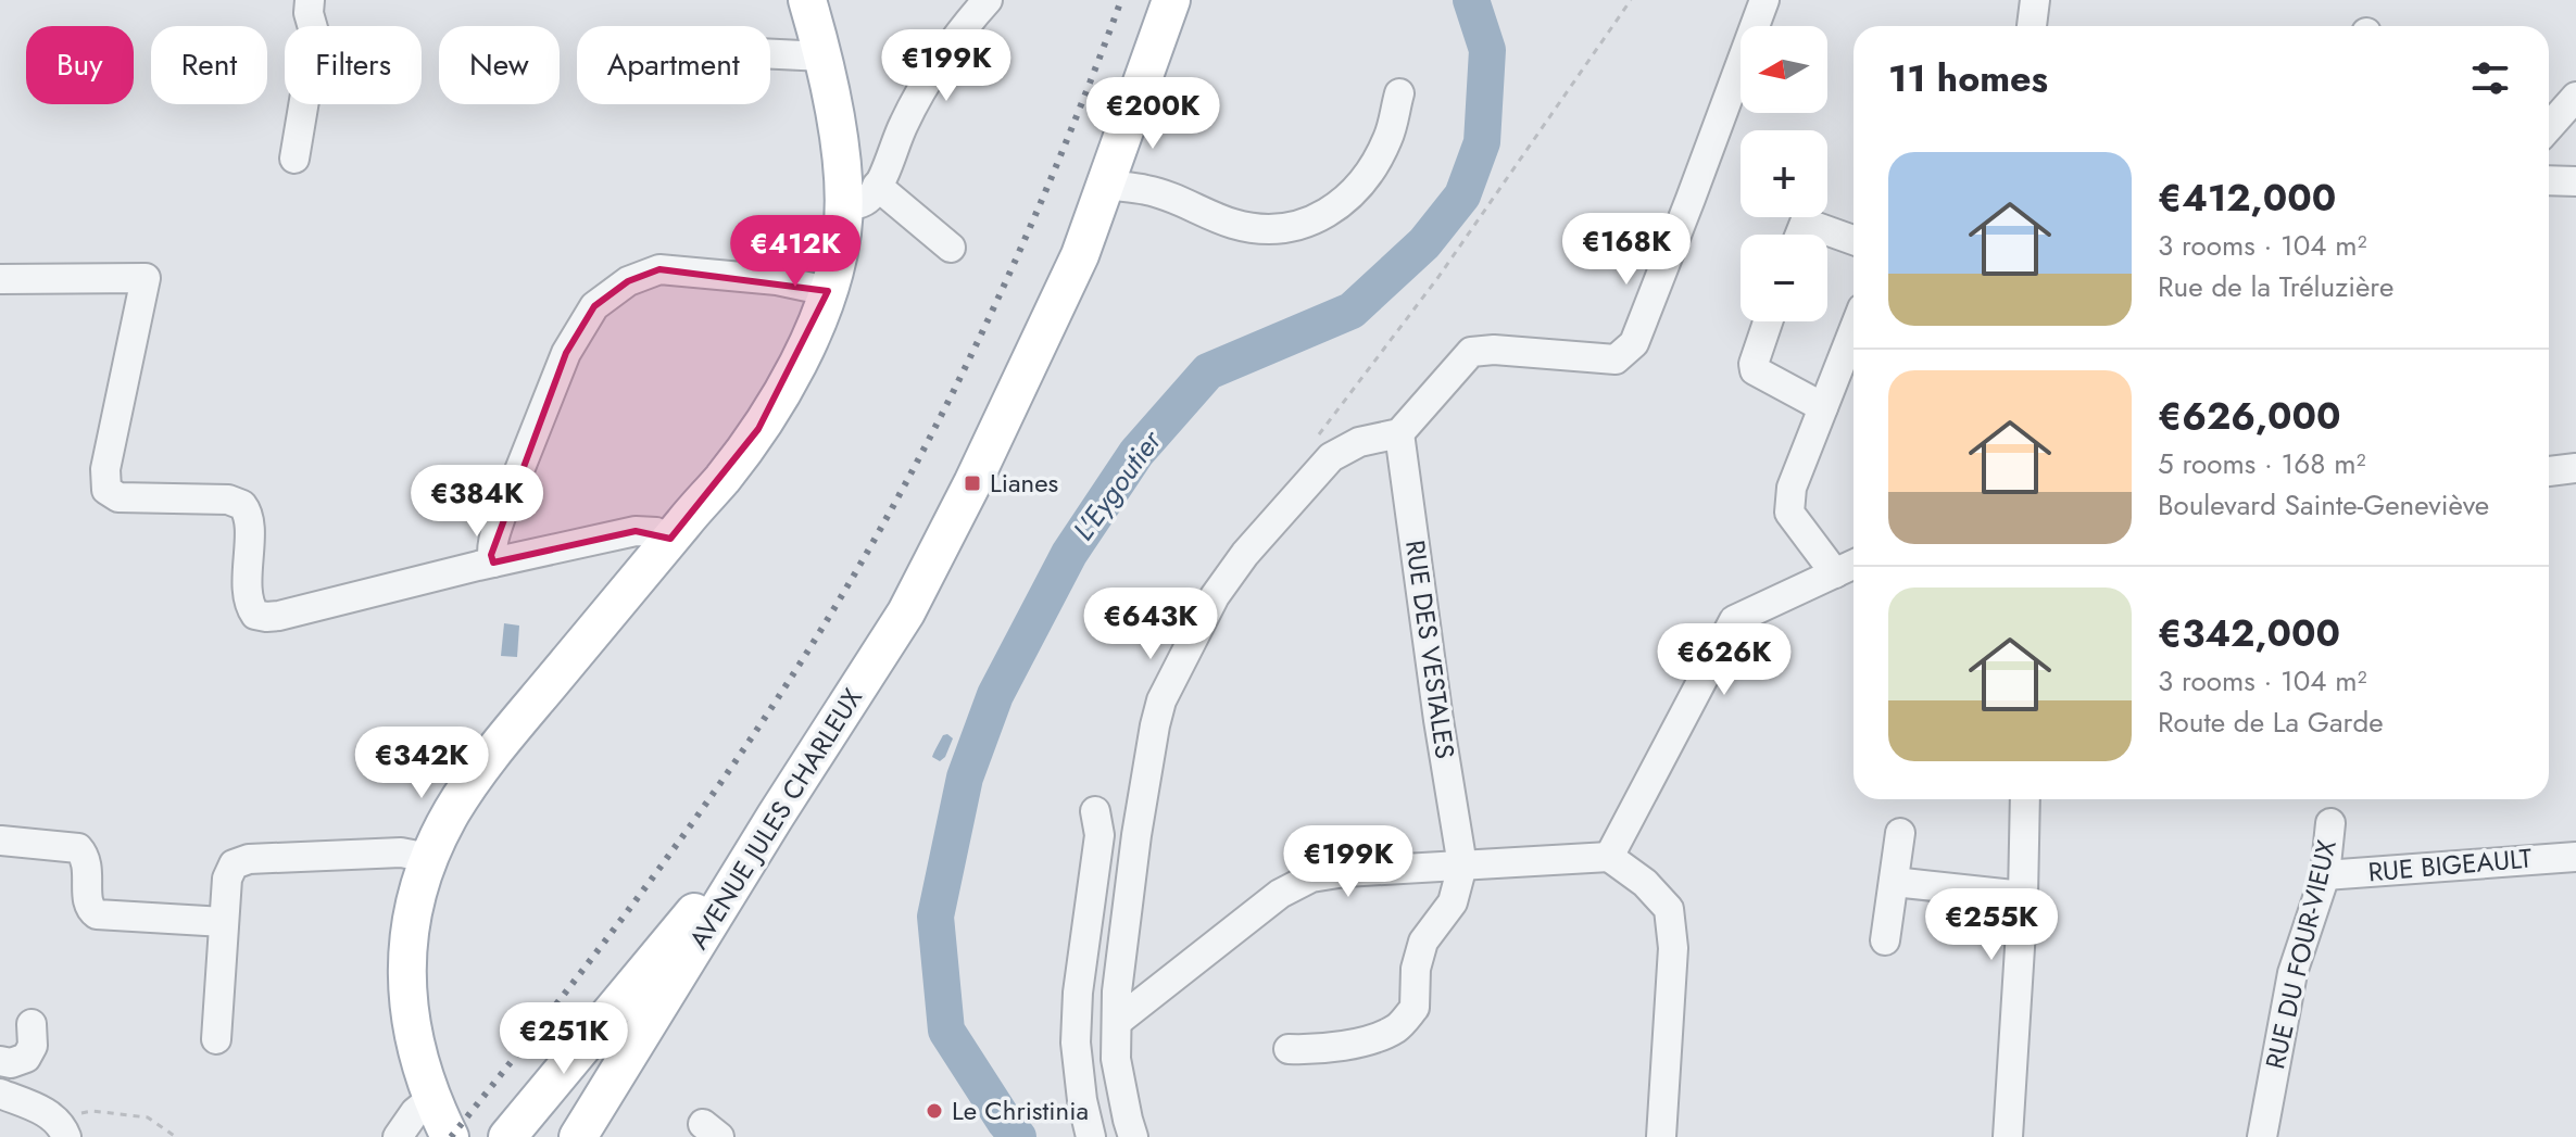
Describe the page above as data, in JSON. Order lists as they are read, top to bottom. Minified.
{"streets":{"main road":["AVENUE JULES CHARLEUX"],"street":["RUE DES VESTALES","RUE BIGEAULT","RUE DU FOUR-VIEUX"]},"crossings":[["RUE BIGEAULT","RUE DU FOUR-VIEUX"]],"water":["L'Eygoutier"],"places":{"transit":["Lianes"],"other":["Le Christinia"]},"north":"left","page":{"map_buttons":["+","−"],"chip":["Buy","Rent","Filters","New","Apartment"],"heading":"11 homes","price":["€199K","€200K","€168K","€412K","€384K","€643K","€626K","€342K","€199K","€255K","€251K"],"list":[{"name":"€412,000","note":"3 rooms · 104 m² · Rue de la Tréluzière"},{"name":"€626,000","note":"5 rooms · 168 m² · Boulevard Sainte-Geneviève"},{"name":"€342,000","note":"3 rooms · 104 m² · Route de La Garde"}]}}
